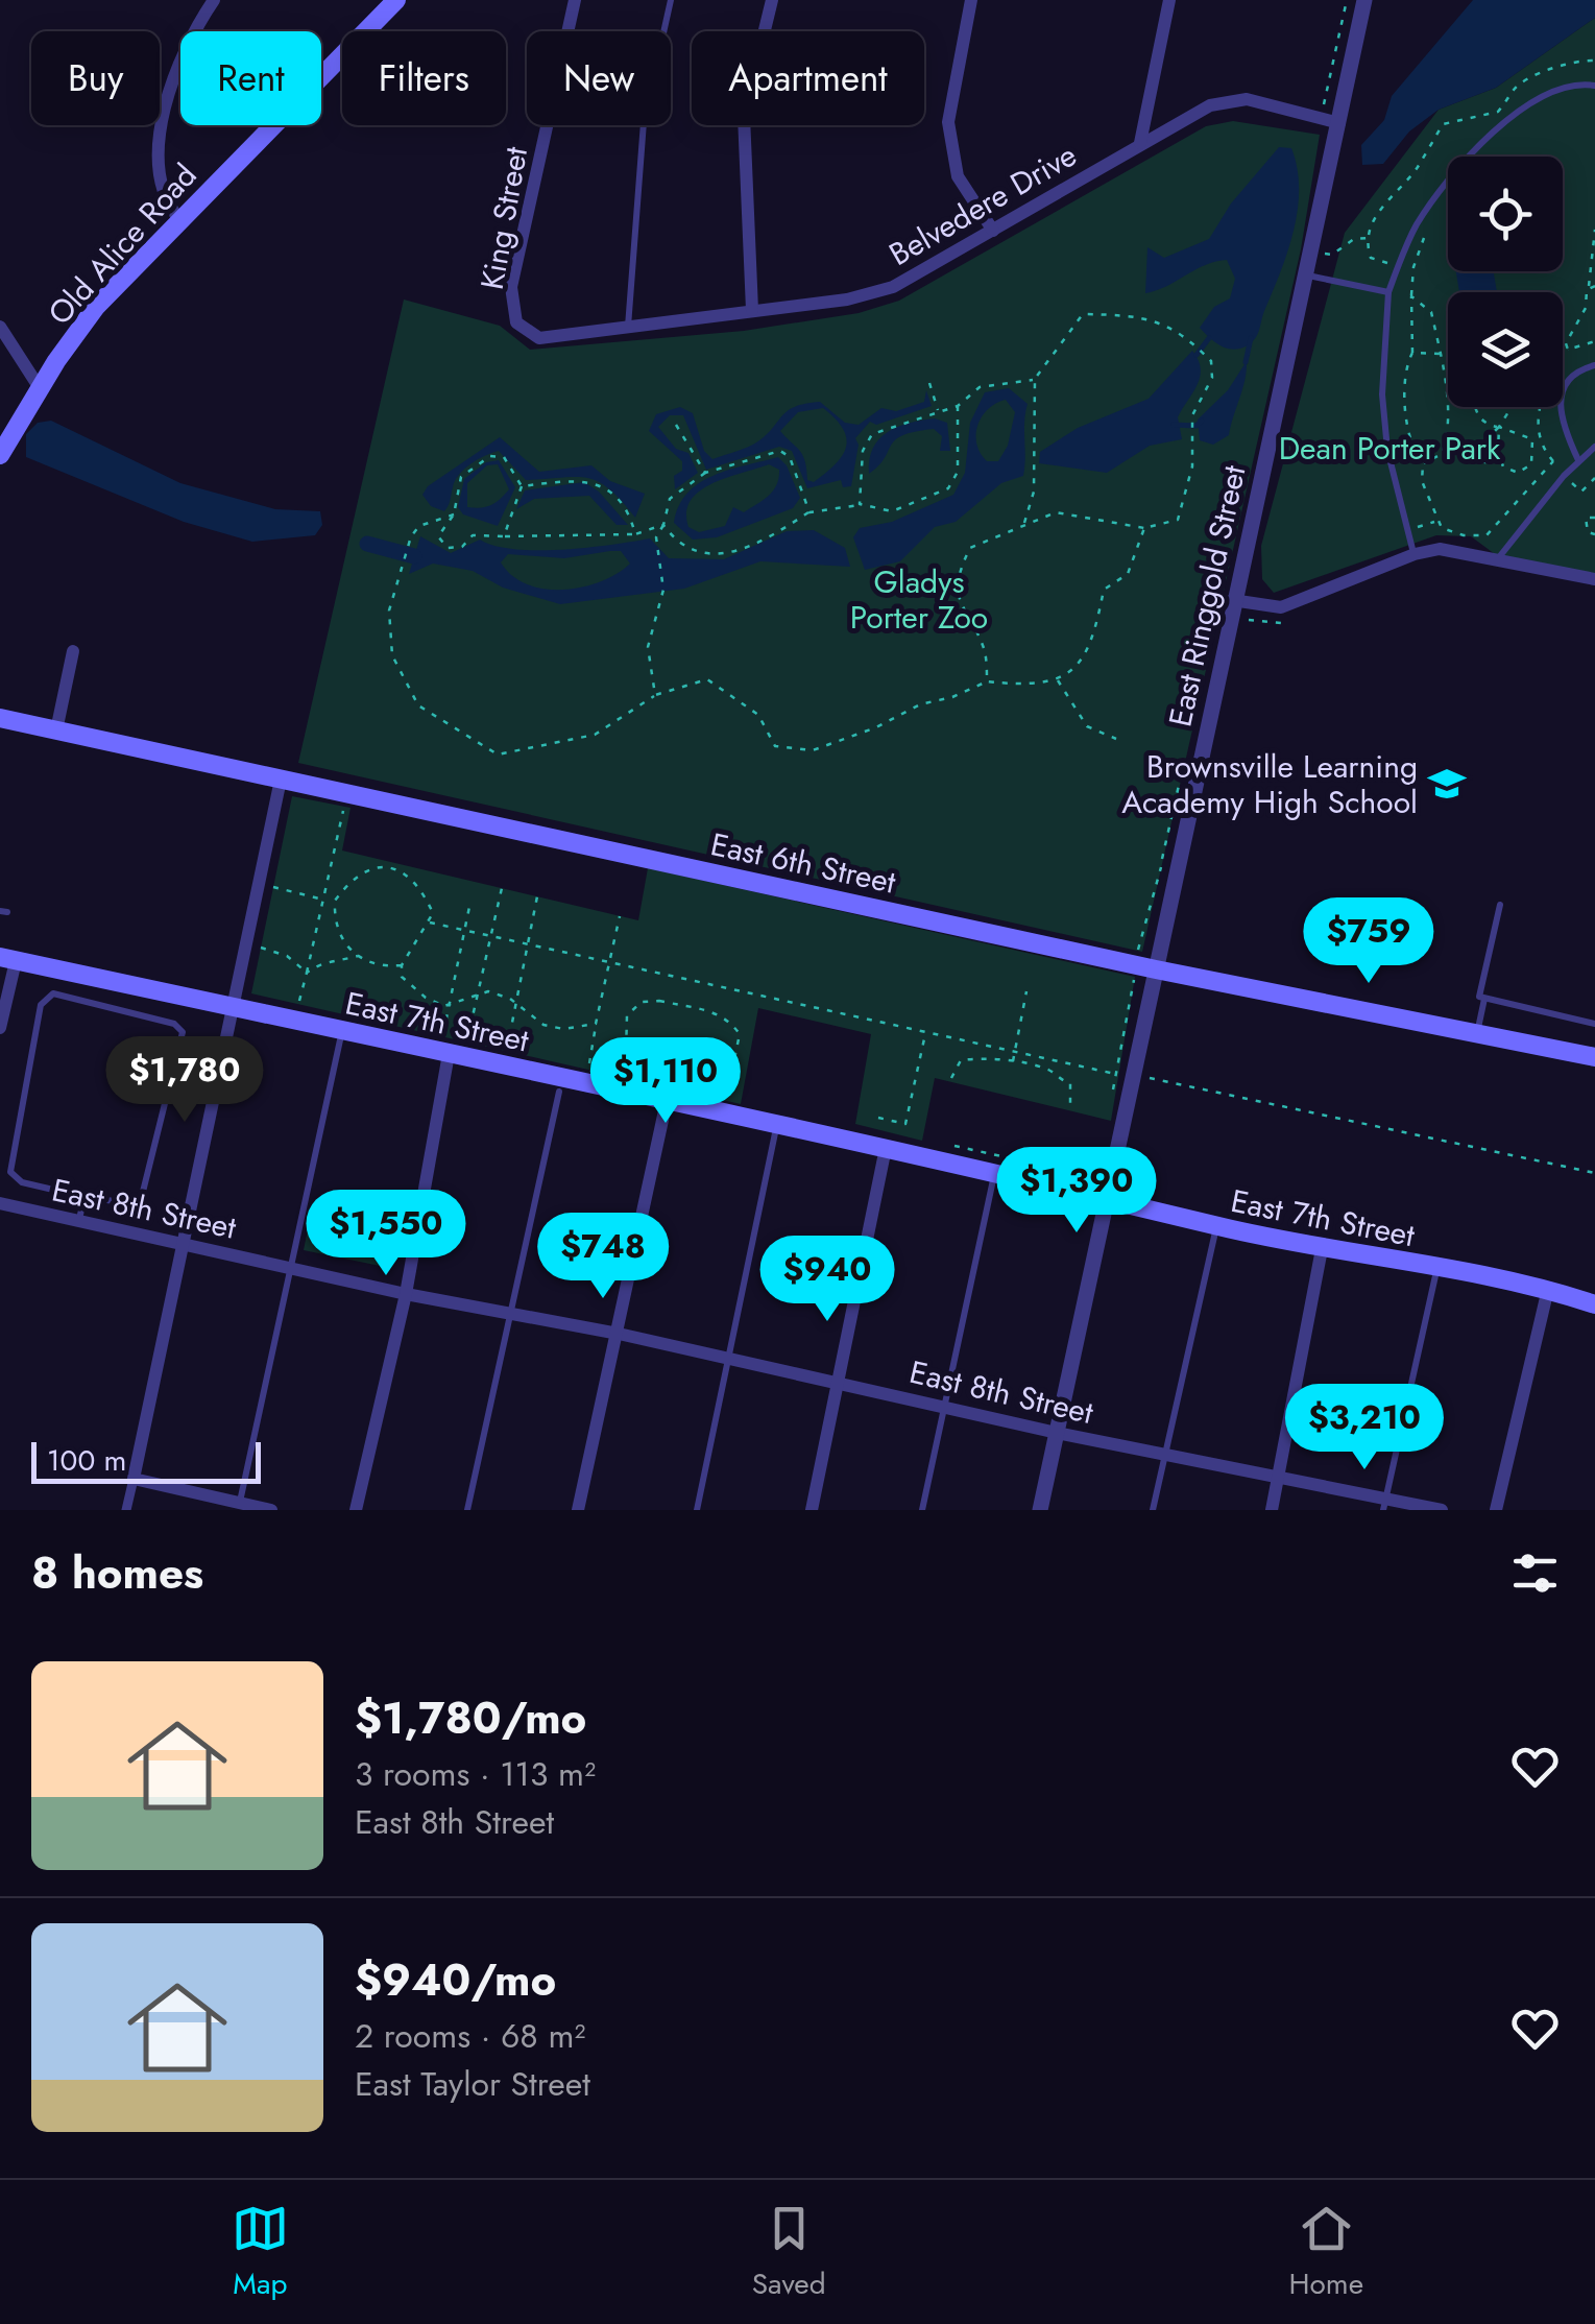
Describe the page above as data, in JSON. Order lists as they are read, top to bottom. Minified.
{"streets":{"main road":["Old Alice Road","East 6th Street","East 7th Street"],"street":["Belvedere Drive","King Street","East Ringgold Street","East 8th Street"]},"crossings":[["Belvedere Drive","King Street"],["Belvedere Drive","East Ringgold Street"],["East Ringgold Street","East 6th Street"],["East Ringgold Street","East 7th Street"],["East Ringgold Street","East 8th Street"]],"parks":["Dean Porter Park","Gladys Porter Zoo"],"places":{"school or university":["Brownsville Learning Academy High School"]},"scale_bar":"100 m","page":{"chip":["Buy","Rent","Filters","New","Apartment"],"price":["$759","$1,780","$1,110","$1,390","$1,550","$748","$940","$3,210"],"scale":"100 m","heading":"8 homes","list":[{"name":"$1,780/mo","note":"3 rooms · 113 m² · East 8th Street"},{"name":"$940/mo","note":"2 rooms · 68 m² · East Taylor Street"}],"tabs":["Map","Saved","Home"]}}
